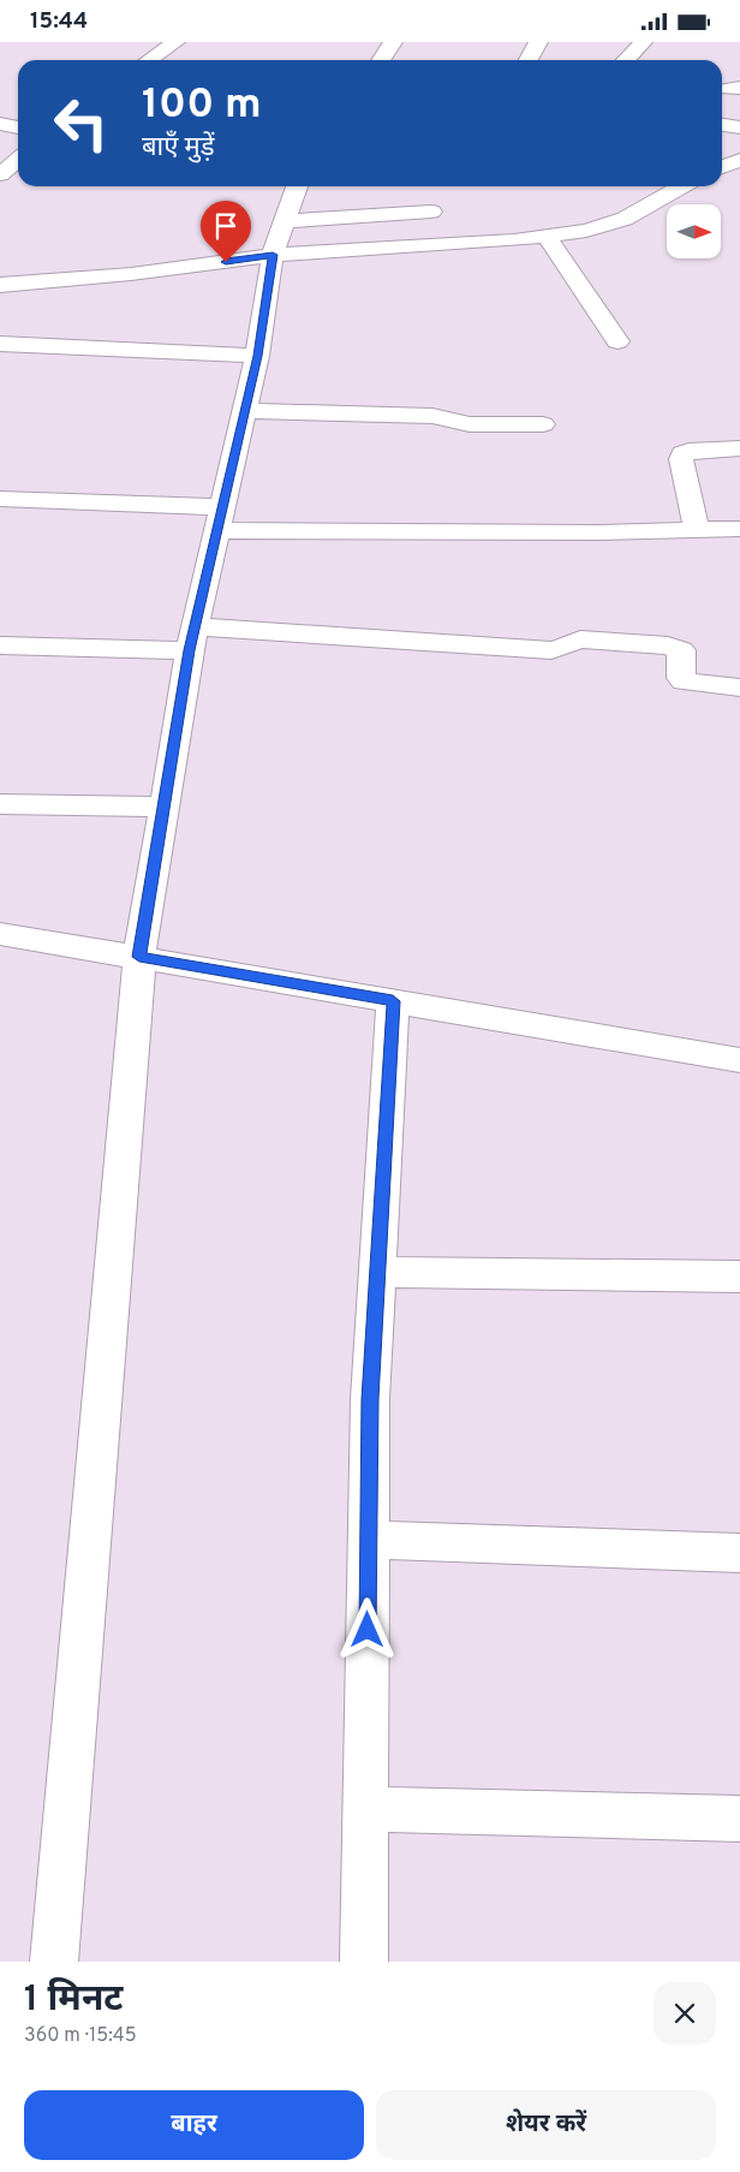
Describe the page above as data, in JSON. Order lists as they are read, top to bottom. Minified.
{"north":"right","page":{"status":"15:44","turn":["100 m","बाएँ मुड़ें"],"heading":["1 मिनट","360 m · 15:45"],"buttons":["बाहर","शेयर करें"]}}
